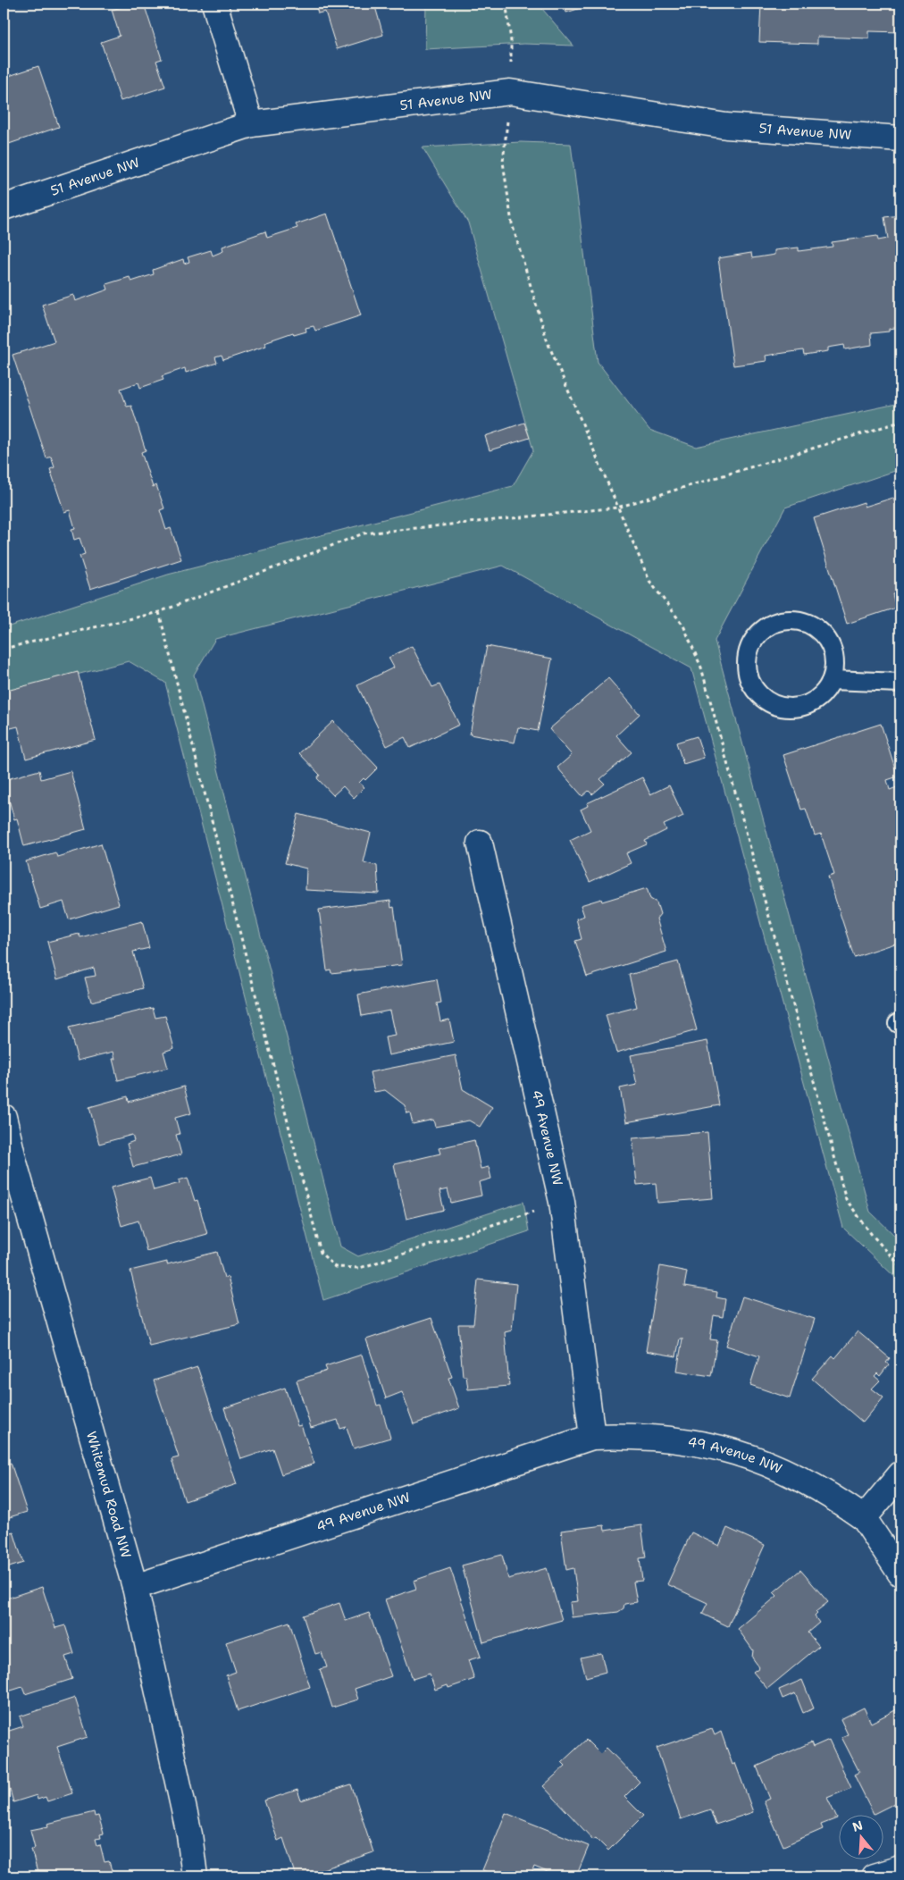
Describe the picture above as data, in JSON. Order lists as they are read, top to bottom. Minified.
{"streets":{"street":["51 Avenue NW","49 Avenue NW","Whitemud Road NW"]},"crossings":[["49 Avenue NW","Whitemud Road NW"]],"north":"top"}
